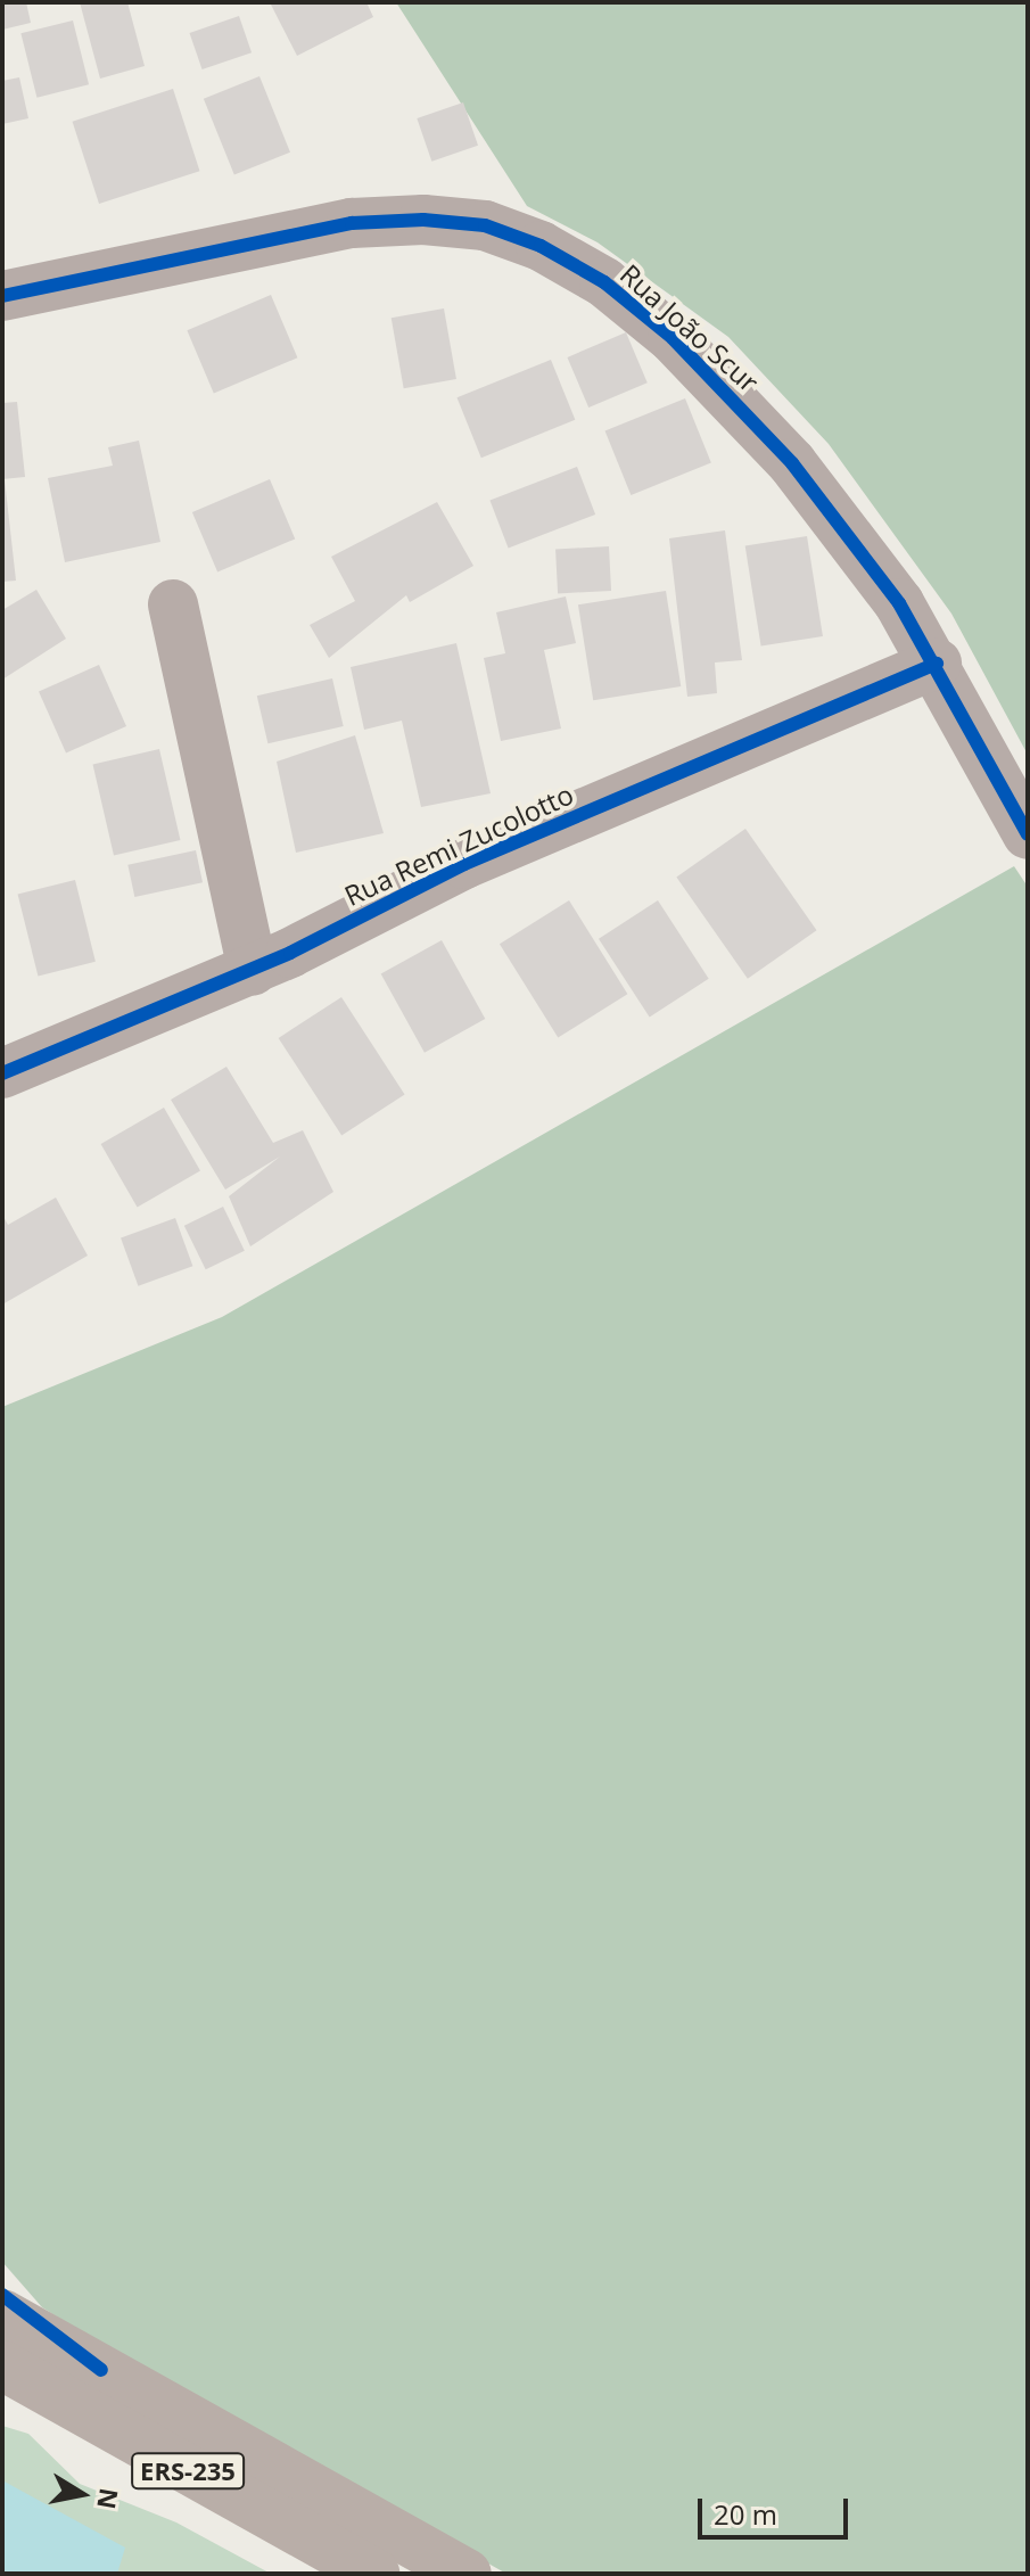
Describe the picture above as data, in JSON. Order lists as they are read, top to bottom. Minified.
{"streets":{"main road":["ERS-235"],"street":["Rua João Scur","Rua Remi Zucolotto"]},"crossings":[["Rua João Scur","Rua Remi Zucolotto"]],"scale_bar":"20 m","north":"right"}
